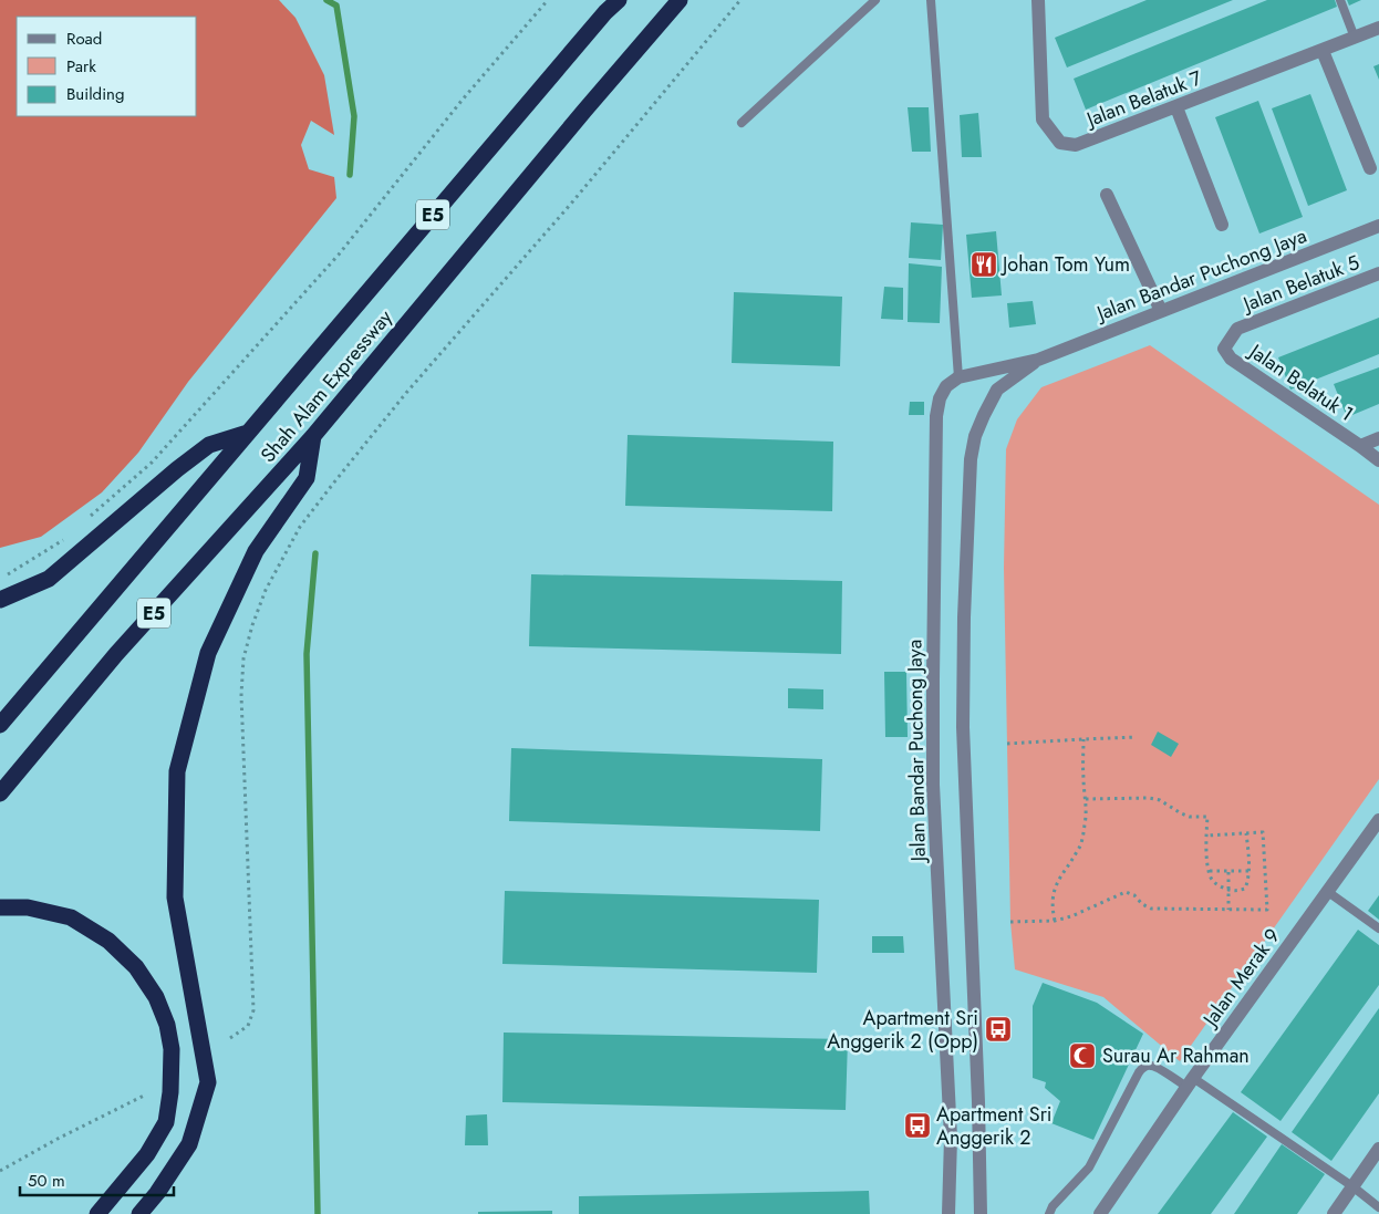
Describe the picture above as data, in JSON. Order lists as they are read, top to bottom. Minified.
{"streets":{"highway":["E5","Shah Alam Expressway"],"street":["Jalan Belatuk 7","Jalan Bandar Puchong Jaya","Jalan Belatuk 5","Jalan Belatuk 1","Jalan Merak 9"]},"crossings":[["Jalan Belatuk 5","Jalan Belatuk 1"]],"places":{"restaurant":["Johan Tom Yum"],"bus stop":["Apartment Sri Anggerik 2 (Opp)","Apartment Sri Anggerik 2"],"mosque":["Surau Ar Rahman"]},"legend":["Road","Park","Building"],"scale_bar":"50 m"}
